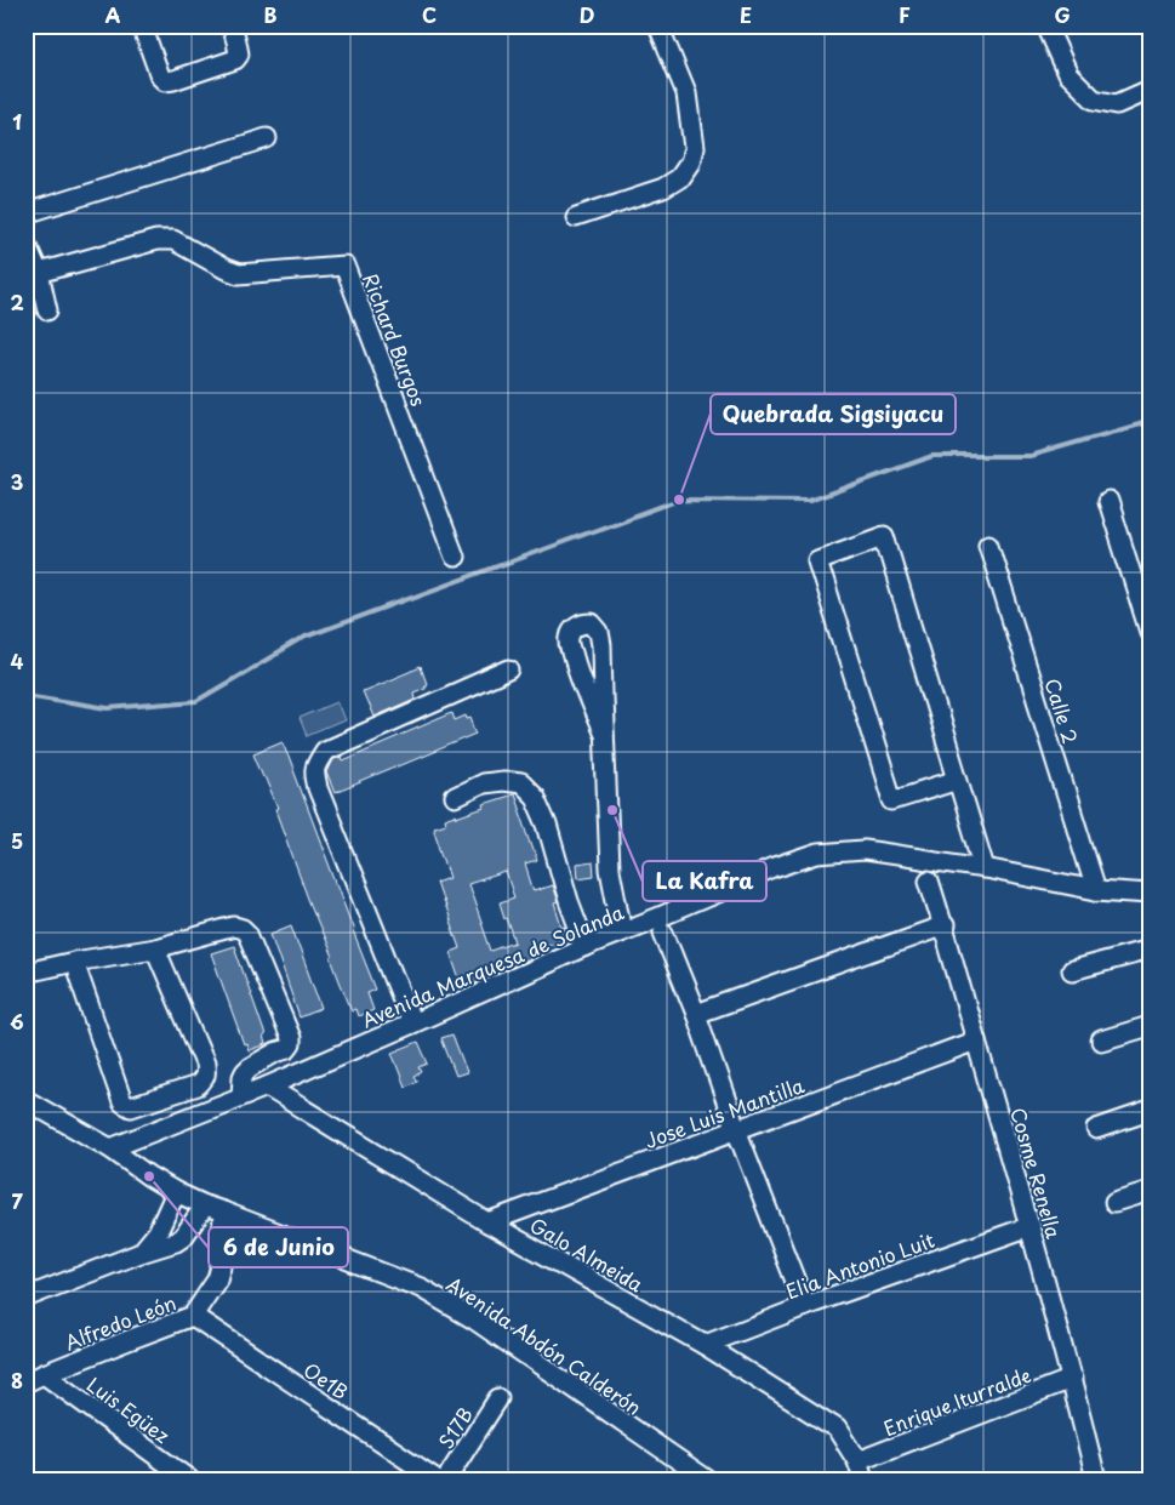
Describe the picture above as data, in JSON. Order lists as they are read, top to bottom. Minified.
{"streets":{"street":["Richard Burgos","Calle 2","Avenida Marquesa de Solanda","Jose Luis Mantilla","Cosme Renella","Galo Almeida","Elia Antonio Luit","Alfredo León","Avenida Abdón Calderón","Oe1B","Enrique Iturralde","Luis Egüez","S17B"]},"crossings":[["Calle 2","Avenida Marquesa de Solanda"],["Avenida Marquesa de Solanda","Galo Almeida"],["Avenida Marquesa de Solanda","Avenida Abdón Calderón"],["Jose Luis Mantilla","Cosme Renella"],["Jose Luis Mantilla","Galo Almeida"],["Cosme Renella","Elia Antonio Luit"],["Cosme Renella","Enrique Iturralde"],["Galo Almeida","Elia Antonio Luit"],["Galo Almeida","Enrique Iturralde"],["Alfredo León","Avenida Abdón Calderón"],["Alfredo León","Oe1B"],["Alfredo León","Luis Egüez"]],"places":["Quebrada Sigsiyacu","La Kafra","6 de Junio"],"grid":{"columns":["A","B","C","D","E","F","G"],"rows":["1","2","3","4","5","6","7","8"]}}
